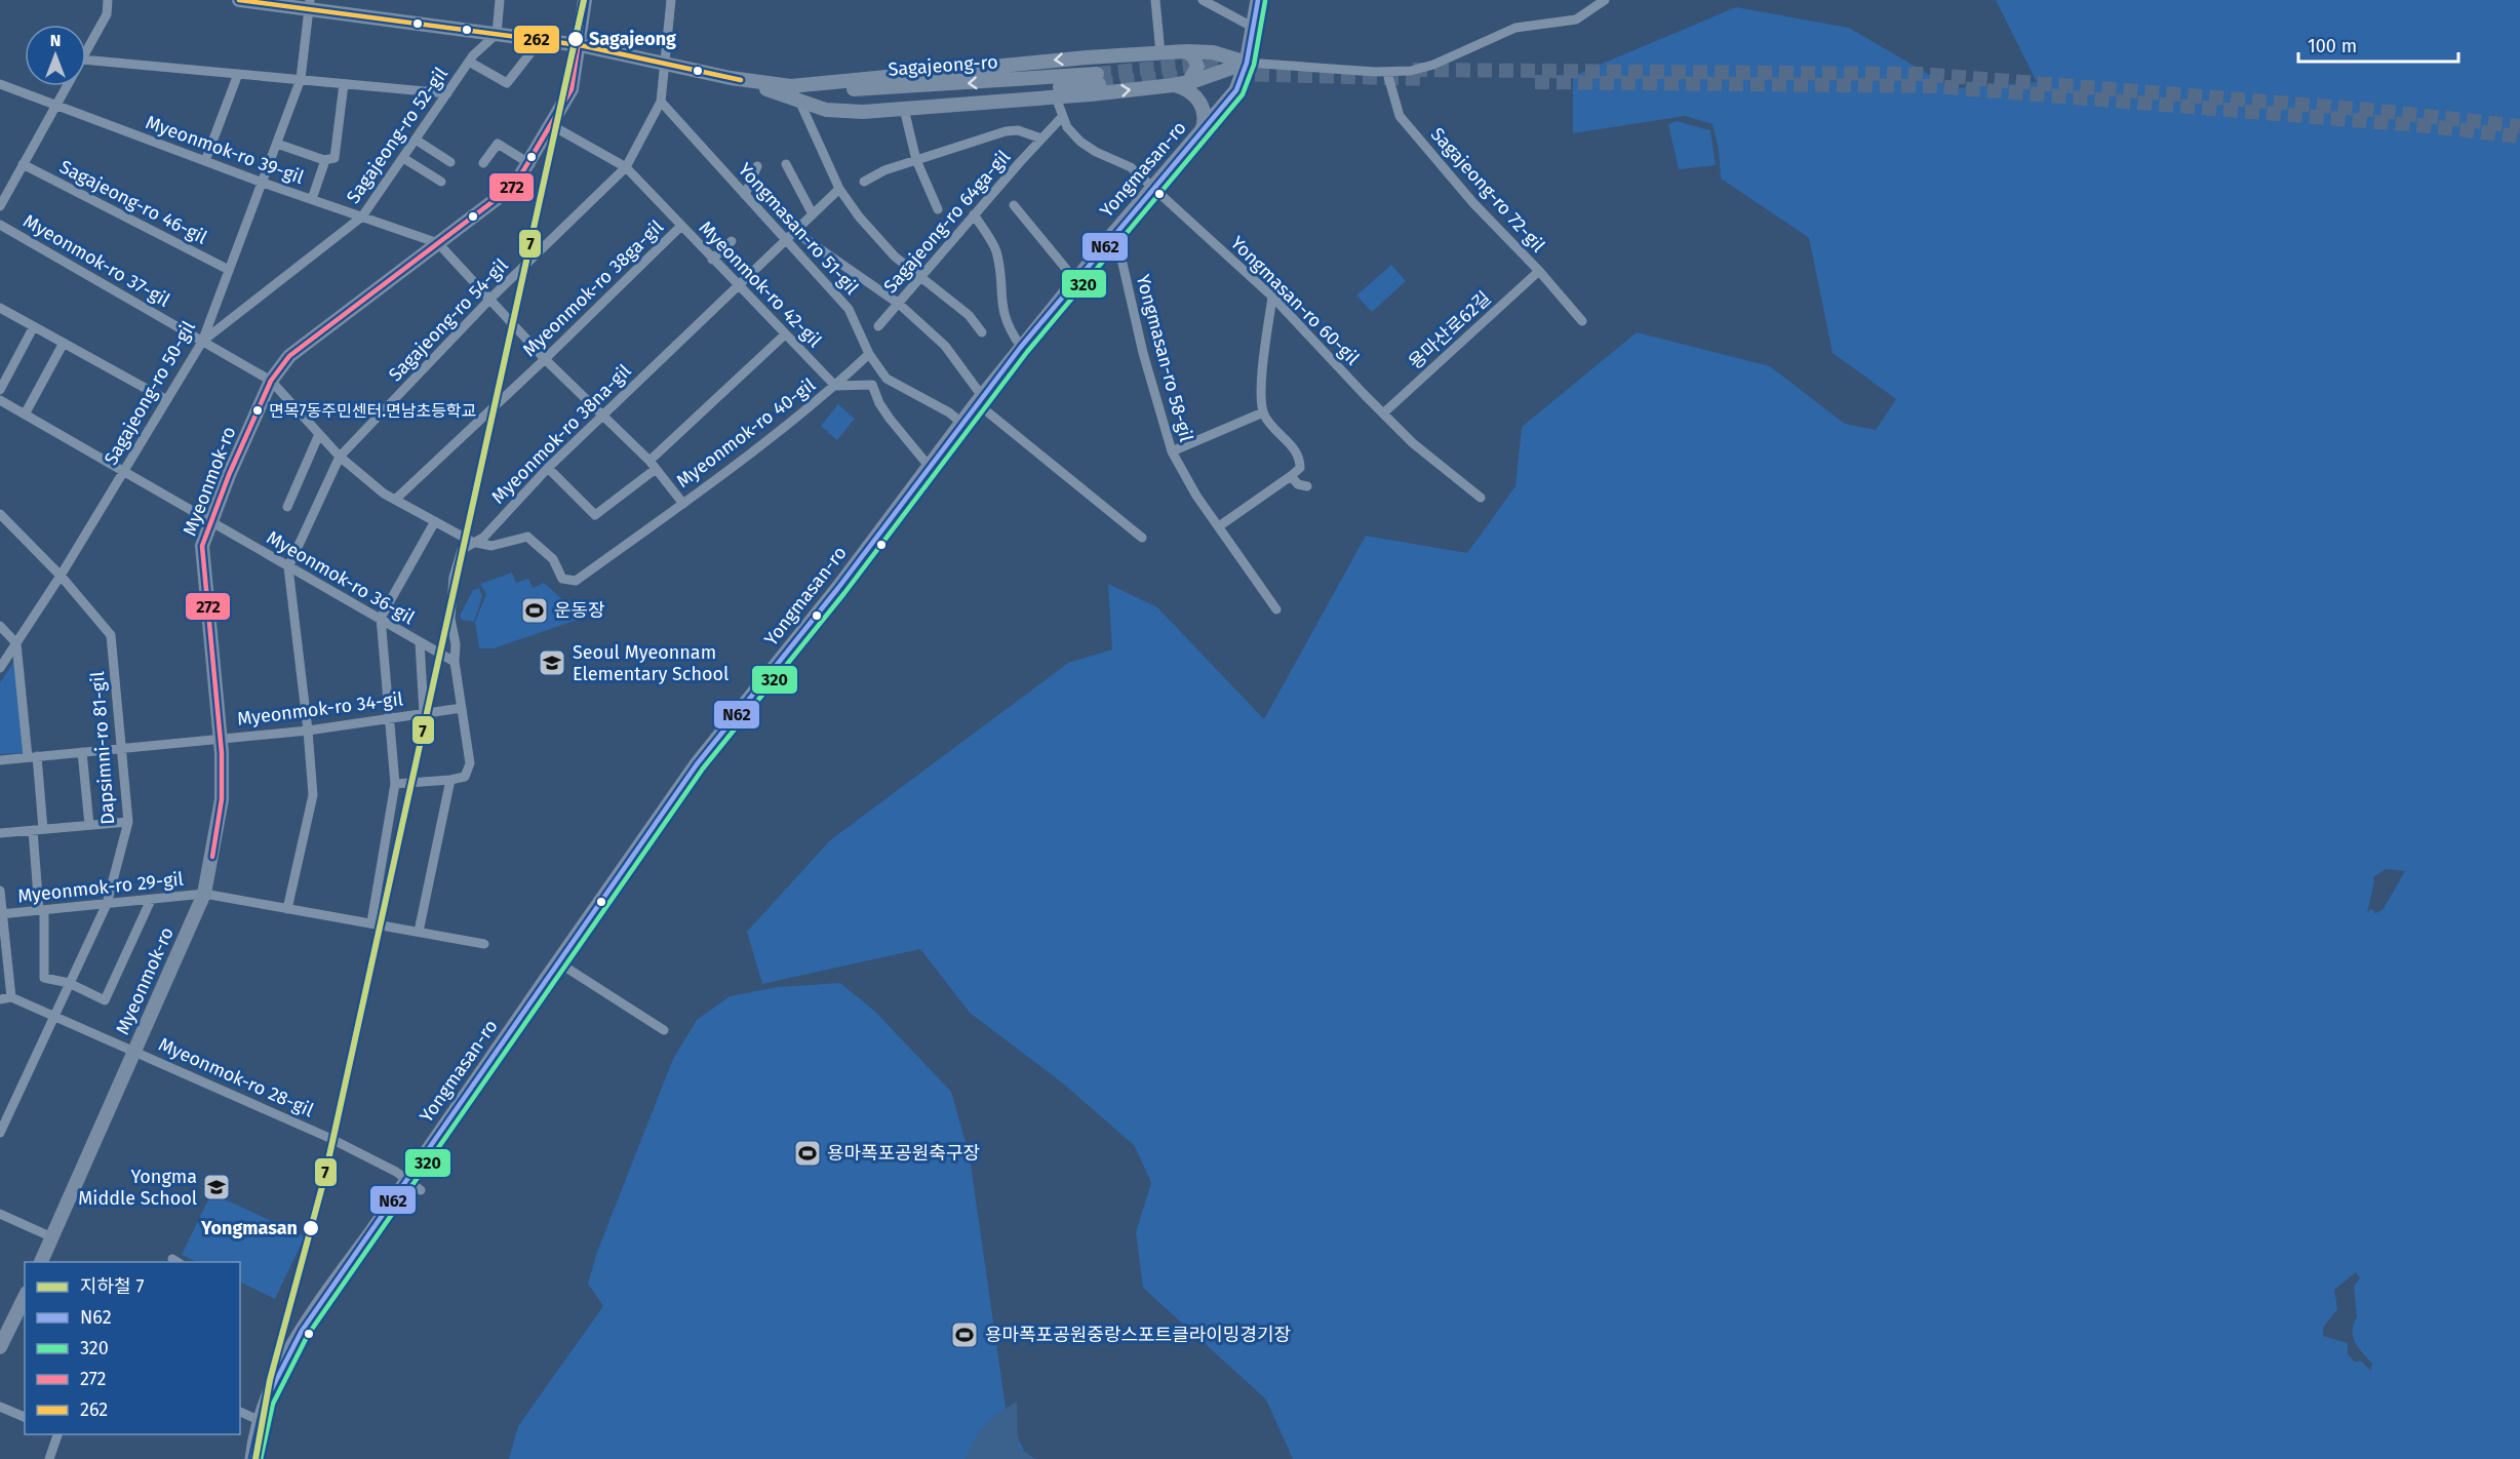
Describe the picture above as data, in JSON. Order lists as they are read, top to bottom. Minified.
{"streets":{"main road":["Sagajeong-ro","Yongmasan-ro","Myeonmok-ro"],"street":["Sagajeong-ro 52-gil","Myeonmok-ro 39-gil","Sagajeong-ro 72-gil","Sagajeong-ro 46-gil","Sagajeong-ro 64ga-gil","Yongmasan-ro 51-gil","Myeonmok-ro 37-gil","Myeonmok-ro 42-gil","Myeonmok-ro 38ga-gil","Yongmasan-ro 60-gil","Sagajeong-ro 54-gil","용마산로62길","Yongmasan-ro 58-gil","Sagajeong-ro 50-gil","Myeonmok-ro 40-gil","Myeonmok-ro 38na-gil","Myeonmok-ro 36-gil","Myeonmok-ro 34-gil","Dapsimni-ro 81-gil","Myeonmok-ro 29-gil","Myeonmok-ro 28-gil"]},"crossings":[["Sagajeong-ro 52-gil","Myeonmok-ro 39-gil"],["Sagajeong-ro 52-gil","Myeonmok-ro 37-gil"],["Sagajeong-ro 52-gil","Sagajeong-ro 50-gil"],["Myeonmok-ro 39-gil","Sagajeong-ro 50-gil"],["Myeonmok-ro 39-gil","Myeonmok-ro 40-gil"],["Myeonmok-ro 39-gil","Myeonmok-ro"],["Yongmasan-ro","Yongmasan-ro 51-gil"],["Yongmasan-ro","Yongmasan-ro 60-gil"],["Yongmasan-ro","Yongmasan-ro 58-gil"],["Sagajeong-ro 72-gil","용마산로62길"],["Sagajeong-ro 46-gil","Sagajeong-ro 50-gil"],["Sagajeong-ro 64ga-gil","Yongmasan-ro 60-gil"],["Yongmasan-ro 51-gil","Sagajeong-ro 54-gil"],["Yongmasan-ro 51-gil","Myeonmok-ro 40-gil"],["Yongmasan-ro 51-gil","Myeonmok-ro 38na-gil"],["Myeonmok-ro 37-gil","Myeonmok-ro 38ga-gil"],["Myeonmok-ro 37-gil","Sagajeong-ro 54-gil"],["Myeonmok-ro 37-gil","Sagajeong-ro 50-gil"],["Myeonmok-ro 37-gil","Myeonmok-ro 38na-gil"],["Myeonmok-ro 37-gil","Myeonmok-ro"],["Myeonmok-ro 42-gil","Myeonmok-ro 38ga-gil"],["Myeonmok-ro 42-gil","Sagajeong-ro 54-gil"],["Myeonmok-ro 42-gil","Myeonmok-ro 40-gil"],["Myeonmok-ro 42-gil","Myeonmok-ro 38na-gil"],["Myeonmok-ro 42-gil","Myeonmok-ro"],["Myeonmok-ro 38ga-gil","Myeonmok-ro 40-gil"],["Yongmasan-ro 60-gil","용마산로62길"],["Sagajeong-ro 54-gil","Myeonmok-ro 40-gil"],["Sagajeong-ro 54-gil","Myeonmok-ro 36-gil"],["Sagajeong-ro 50-gil","Myeonmok-ro 36-gil"],["Sagajeong-ro 50-gil","Dapsimni-ro 81-gil"],["Myeonmok-ro 40-gil","Myeonmok-ro 38na-gil"],["Myeonmok-ro 40-gil","Myeonmok-ro"],["Myeonmok-ro 38na-gil","Myeonmok-ro 36-gil"],["Myeonmok-ro 38na-gil","Myeonmok-ro 34-gil"],["Myeonmok-ro","Myeonmok-ro 36-gil"],["Myeonmok-ro","Myeonmok-ro 34-gil"],["Myeonmok-ro","Myeonmok-ro 29-gil"],["Myeonmok-ro","Myeonmok-ro 28-gil"],["Myeonmok-ro 34-gil","Dapsimni-ro 81-gil"],["Dapsimni-ro 81-gil","Myeonmok-ro 29-gil"],["Dapsimni-ro 81-gil","Myeonmok-ro 28-gil"]],"places":{"other":["Sagajeong","면목7동주민센터.면남초등학교","Yongmasan"],"sports":["운동장","용마폭포공원축구장","용마폭포공원중랑스포트클라이밍경기장"],"school or university":["Seoul Myeonnam Elementary School","Yongma Middle School"]},"lines":["metro line 7","transit line N62","transit line 272","transit line 262","transit line 320"],"legend":["지하철 7","N62","320","272","262"],"scale_bar":"100 m","north":"top"}
